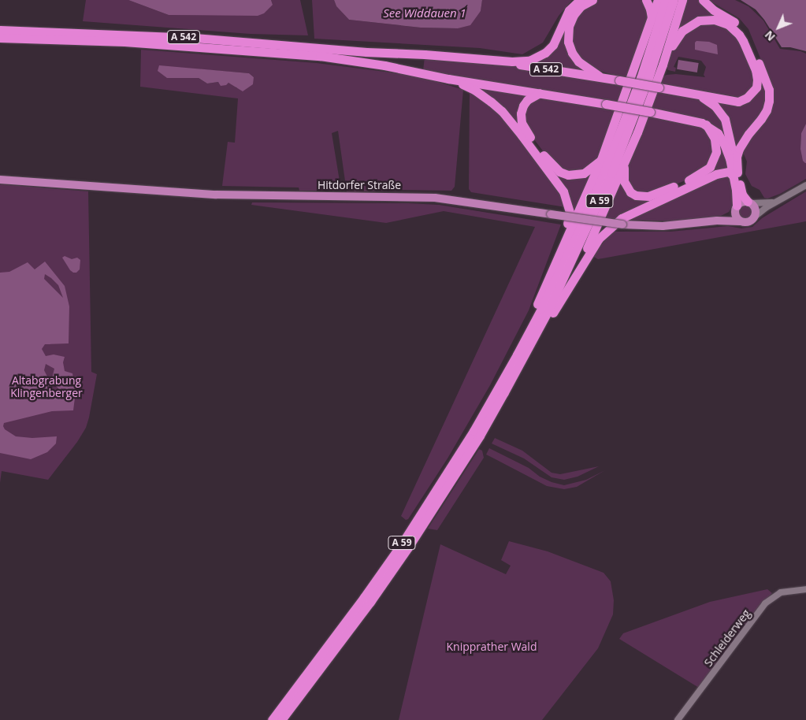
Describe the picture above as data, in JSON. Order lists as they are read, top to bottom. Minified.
{"streets":{"highway":["A 542","A 59"],"main road":["Hitdorfer Straße"],"street":["Schleiderweg"]},"crossings":[["A 542","Hitdorfer Straße"]],"water":["See Widdauen 1"],"parks":["Altabgrabung Klingenberger","Knipprather Wald"],"north":"bottom left"}
